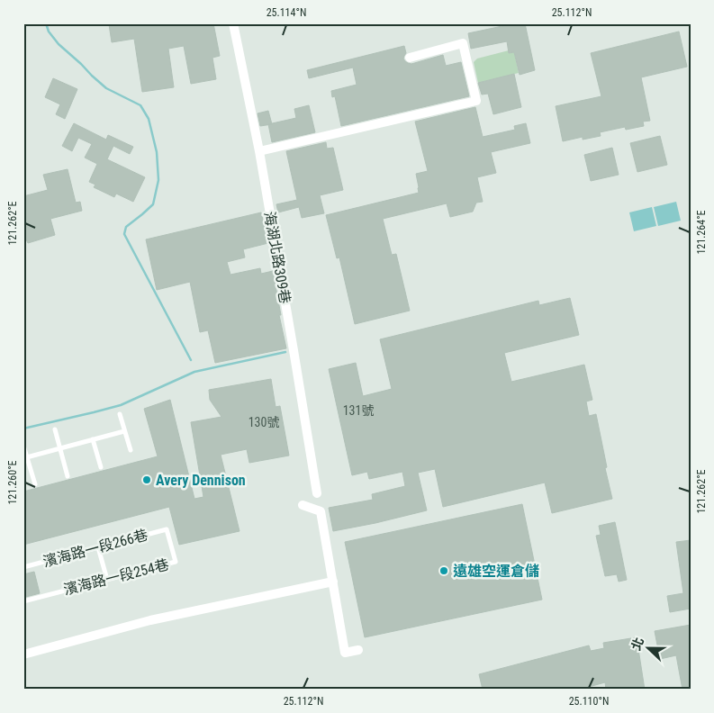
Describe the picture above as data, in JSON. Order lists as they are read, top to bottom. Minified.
{"streets":{"street":["海湖北路309巷"],"lane":["濱海路一段266巷","濱海路一段254巷"]},"crossings":[["濱海路一段266巷","濱海路一段254巷"]],"places":["Avery Dennison","遠雄空運倉儲"],"house_numbers":["131號","130號"],"north":"left","coordinates":["25.114°N","25.112°N","121.262°E","121.264°E","121.260°E","25.110°N"]}
